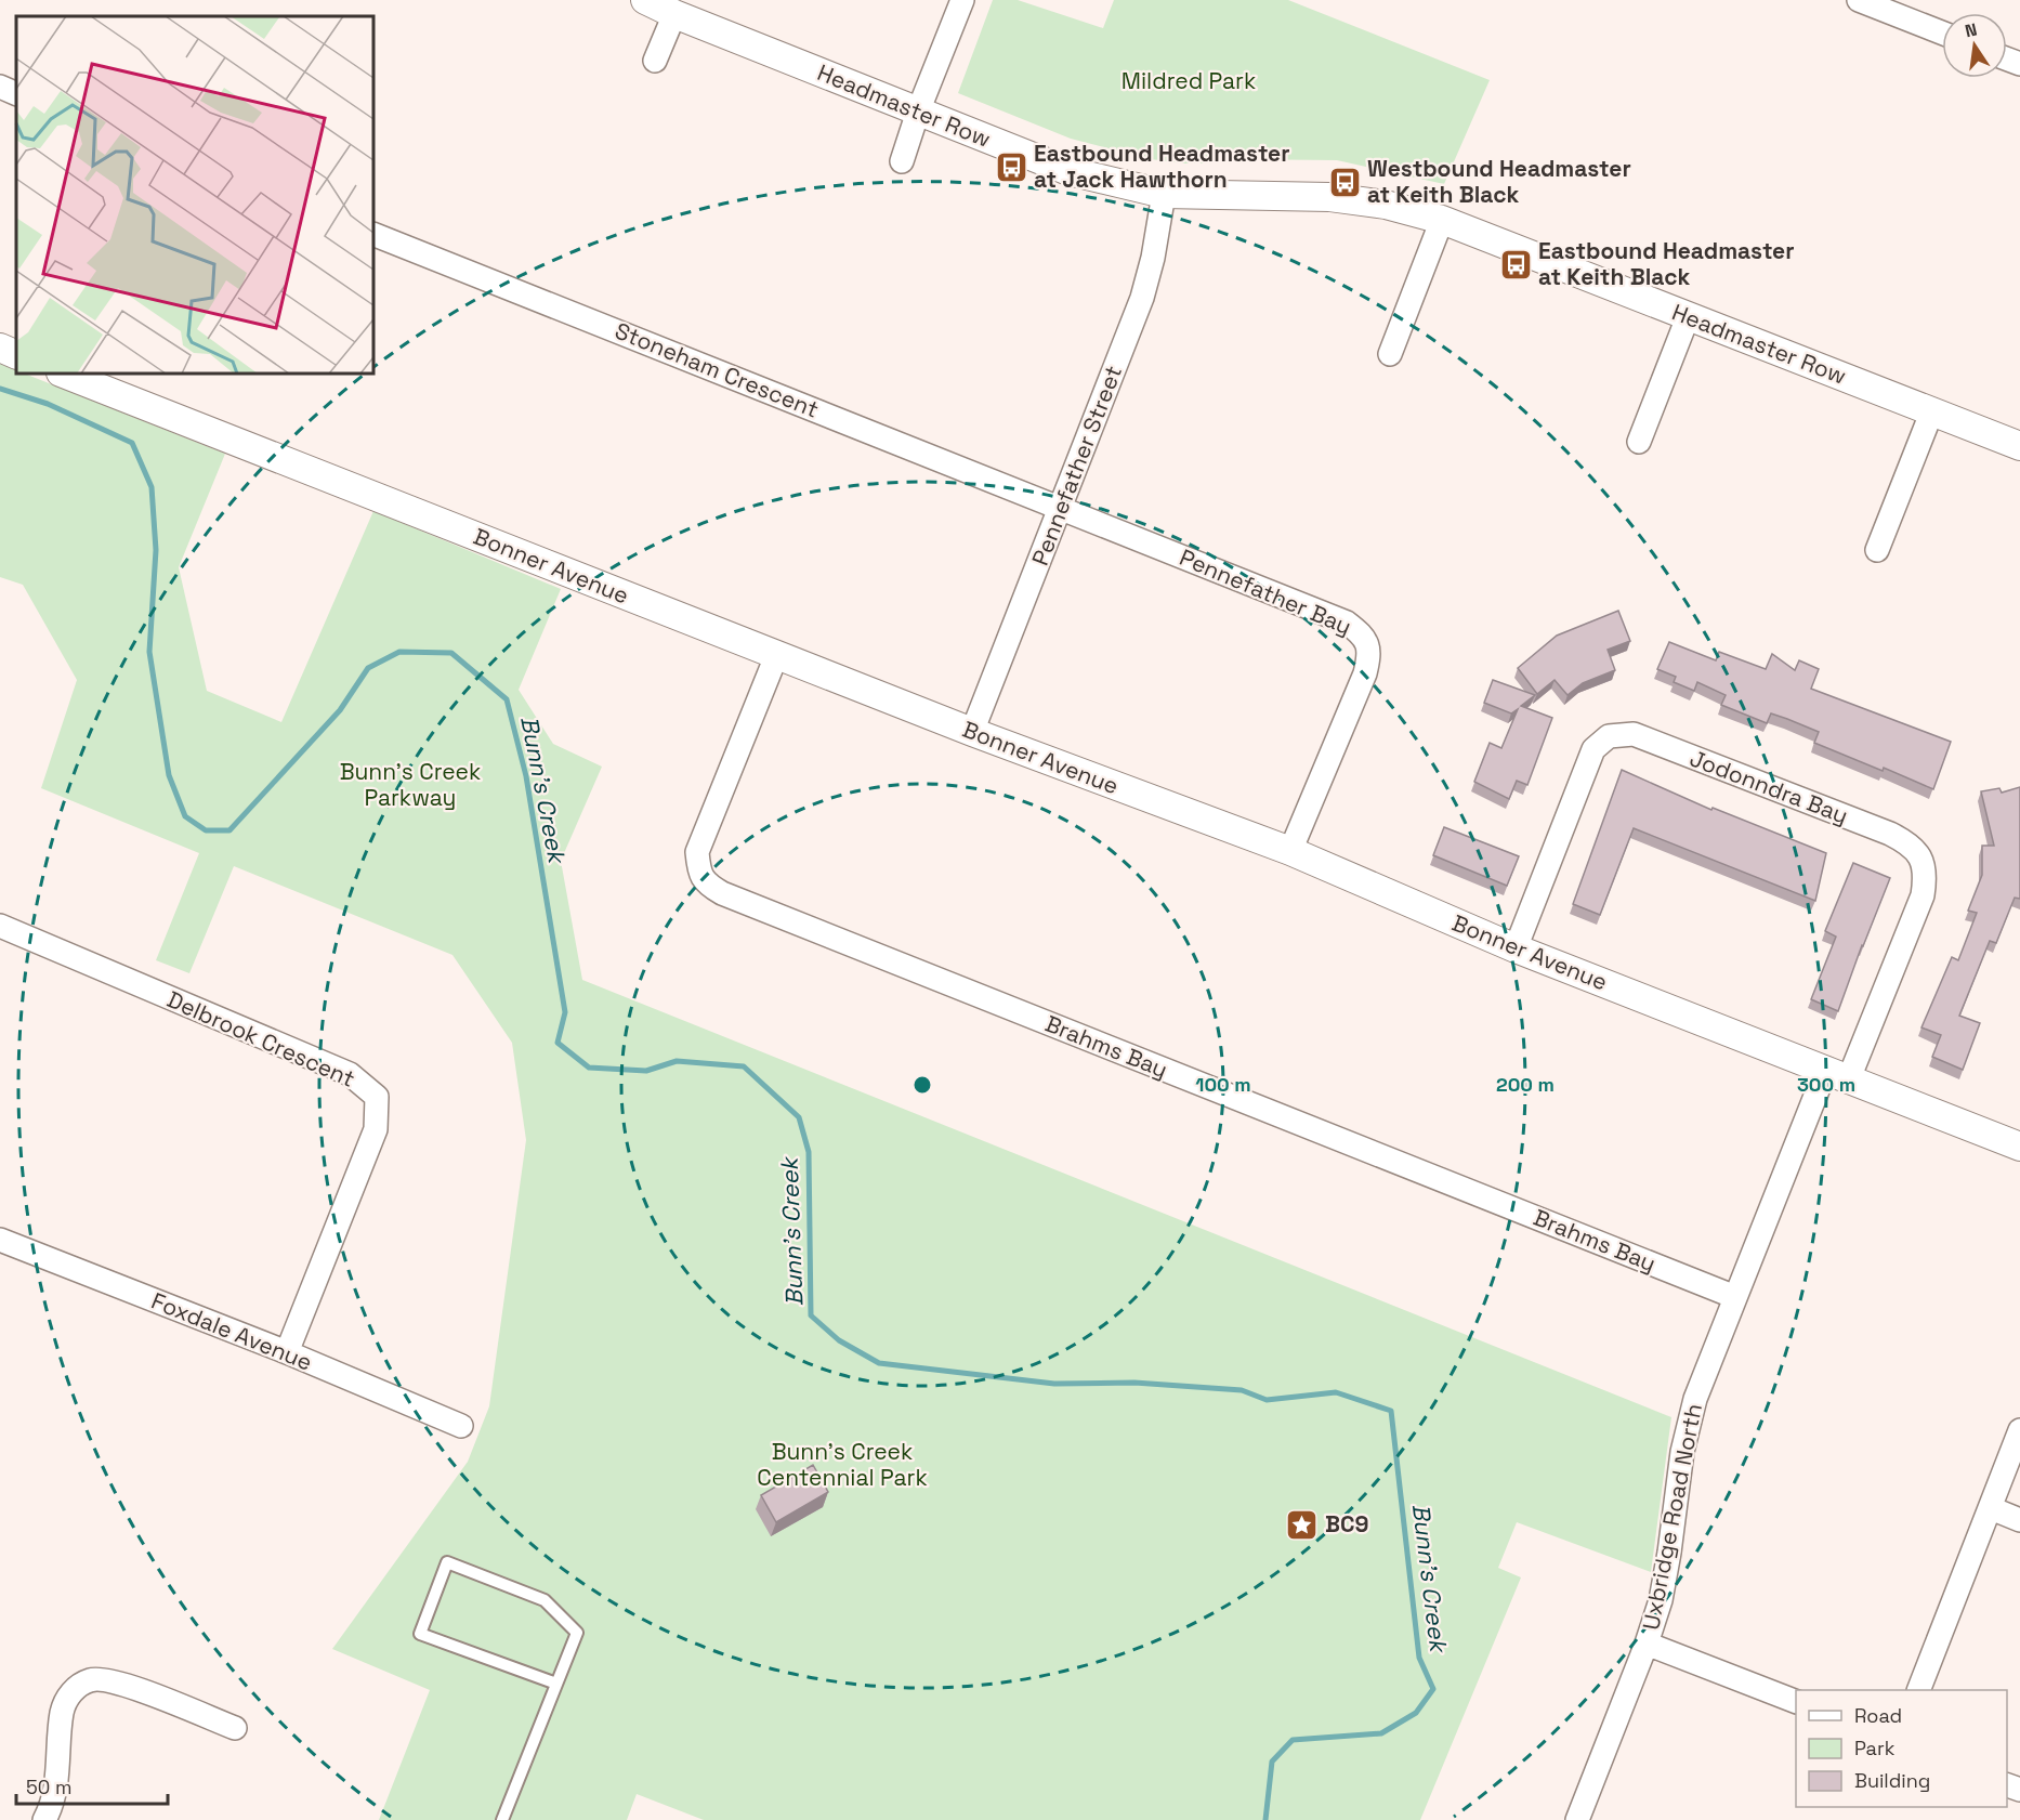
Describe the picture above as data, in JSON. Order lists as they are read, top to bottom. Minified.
{"streets":{"street":["Headmaster Row","Stoneham Crescent","Pennefather Street","Bonner Avenue","Pennefather Bay","Jodonndra Bay","Delbrook Crescent","Brahms Bay","Foxdale Avenue","Uxbridge Road North"]},"crossings":[["Headmaster Row","Pennefather Street"],["Stoneham Crescent","Pennefather Street"],["Stoneham Crescent","Pennefather Bay"],["Pennefather Street","Bonner Avenue"],["Pennefather Street","Pennefather Bay"],["Bonner Avenue","Pennefather Bay"],["Bonner Avenue","Jodonndra Bay"],["Bonner Avenue","Brahms Bay"],["Bonner Avenue","Uxbridge Road North"],["Jodonndra Bay","Uxbridge Road North"],["Delbrook Crescent","Foxdale Avenue"],["Brahms Bay","Uxbridge Road North"]],"water":["Bunn's Creek"],"parks":["Mildred Park","Bunn's Creek Parkway","Bunn's Creek Centennial Park"],"places":{"bus stop":["Eastbound Headmaster at Jack Hawthorn","Westbound Headmaster at Keith Black","Eastbound Headmaster at Keith Black"],"place":["BC9"]},"legend":["Road","Park","Building"],"scale_bar":"50 m","north":"top","rings":["100 m","200 m","300 m"]}
